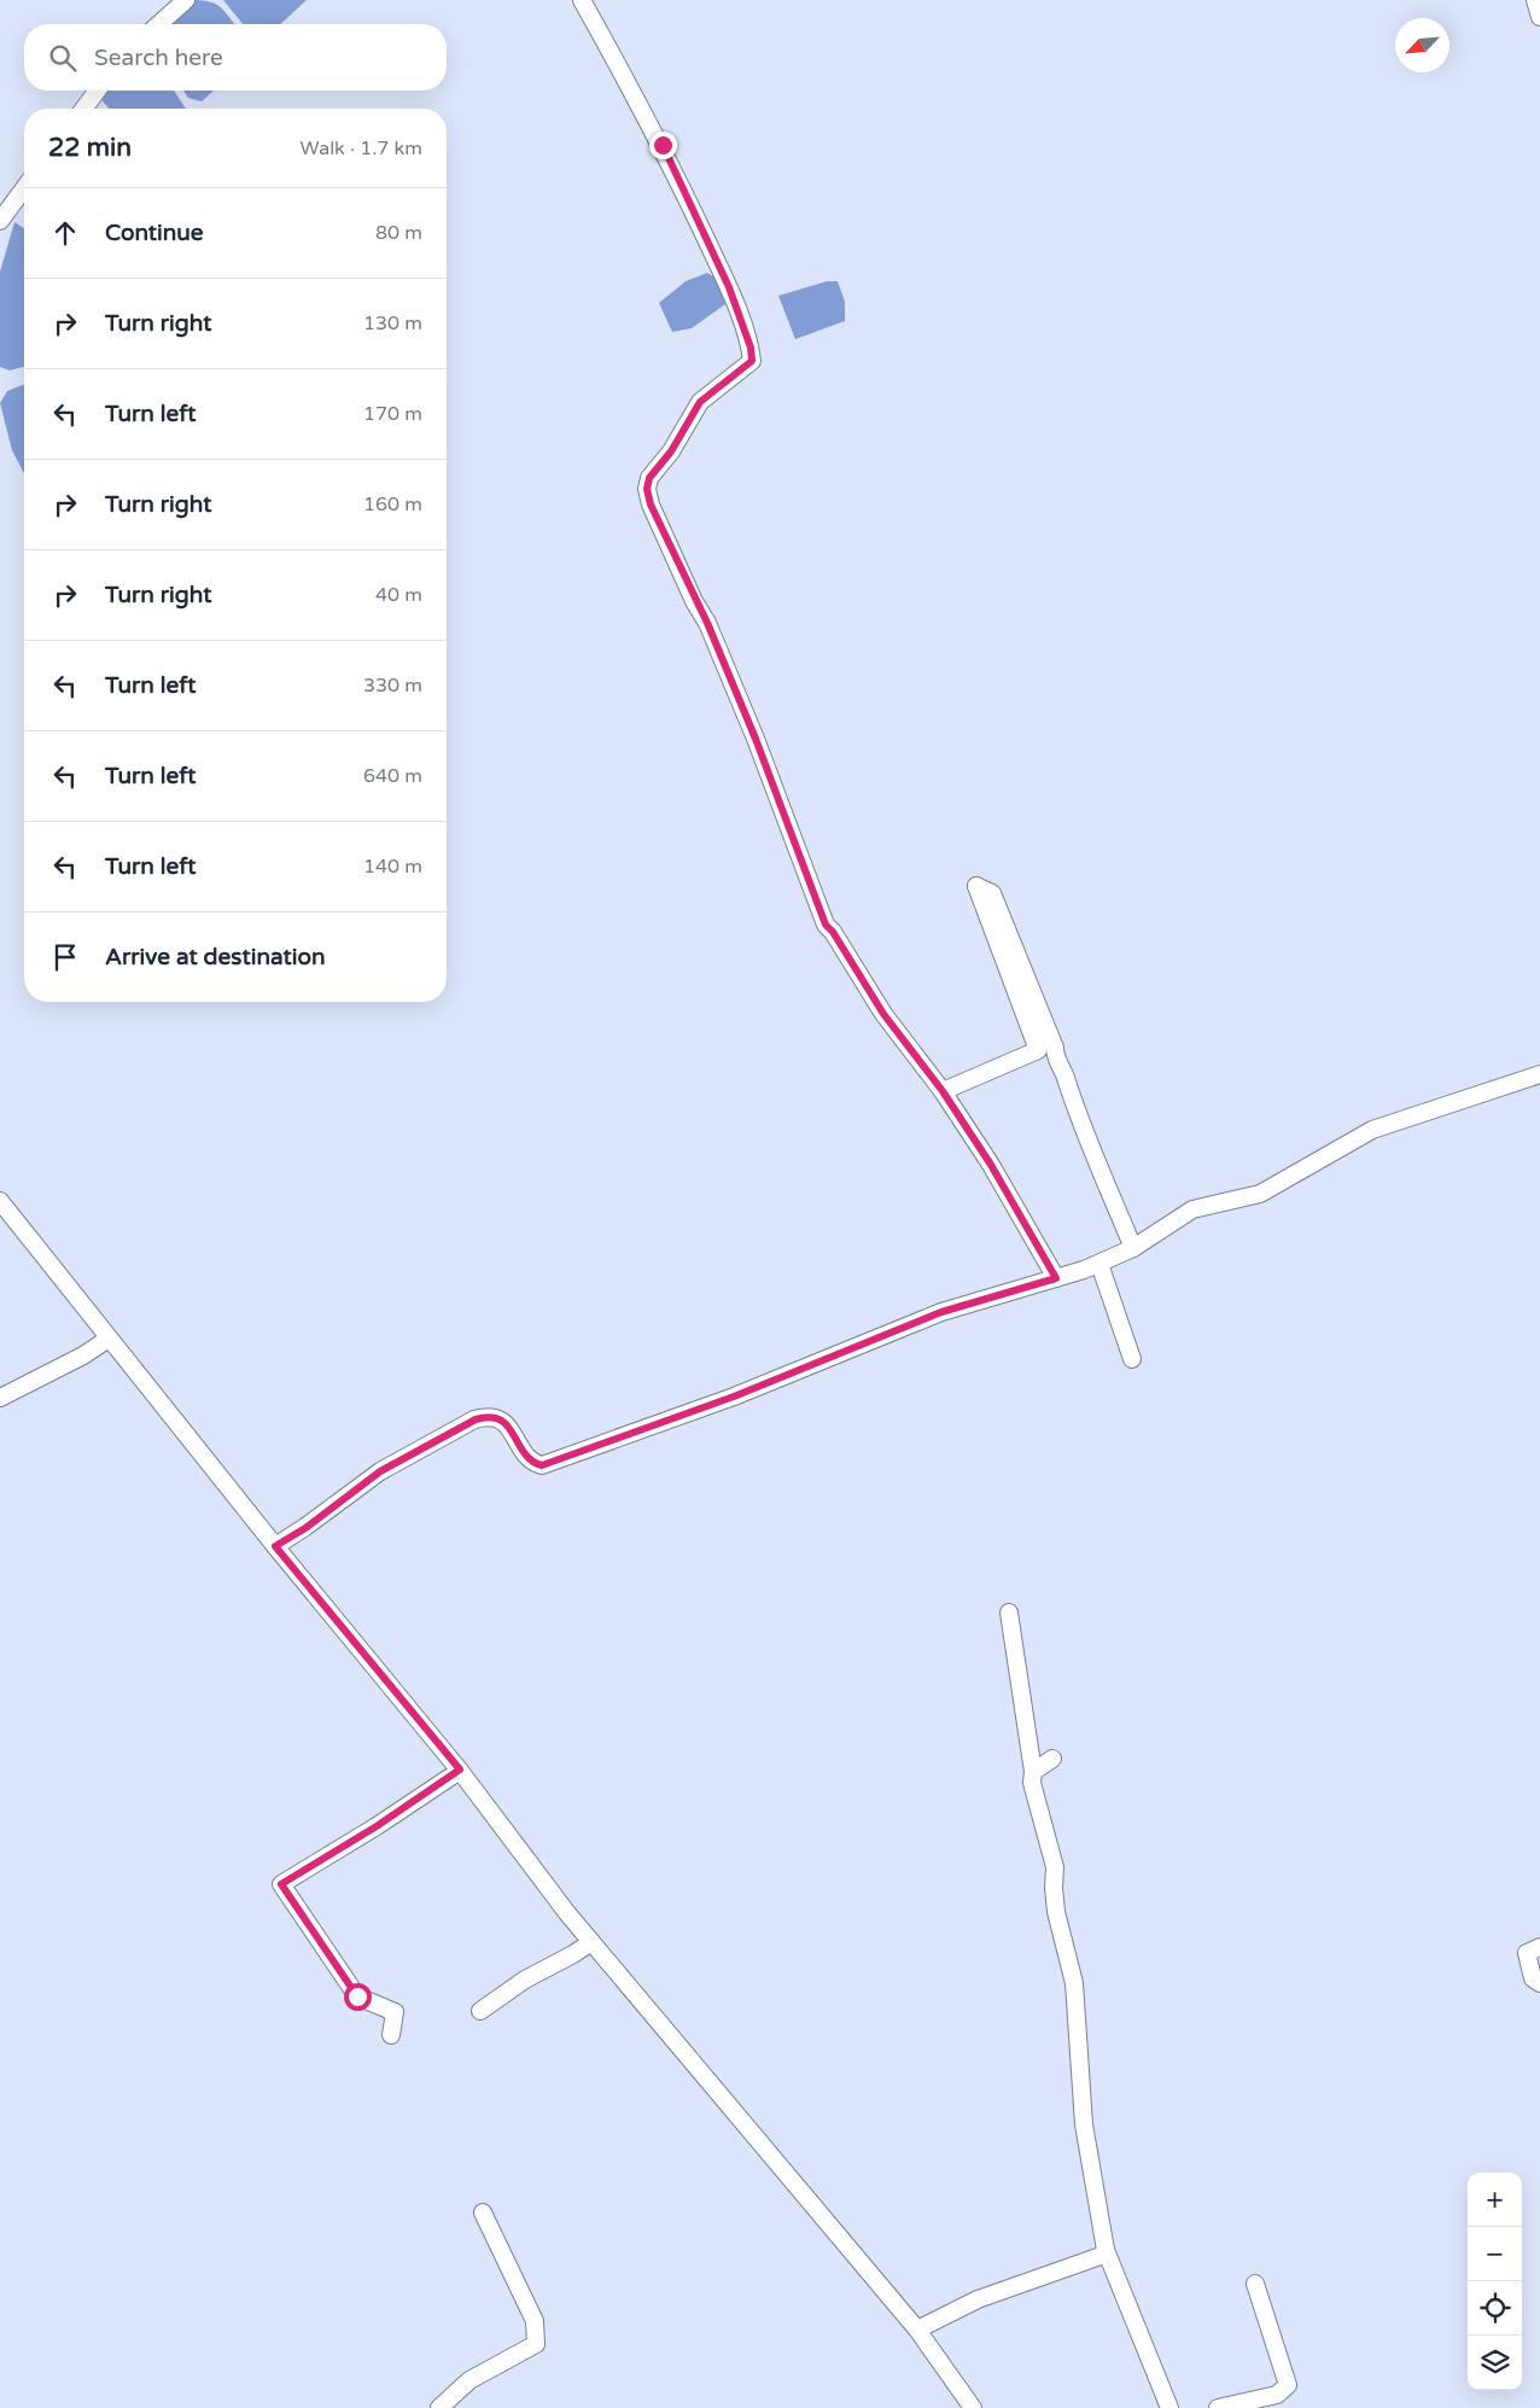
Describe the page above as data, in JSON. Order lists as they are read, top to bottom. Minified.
{"north":"bottom left","page":{"search":"Search here","heading":["22 min","Walk · 1.7 km"],"list":[["Continue","80 m"],["Turn right","130 m"],["Turn left","170 m"],["Turn right","160 m"],["Turn right","40 m"],["Turn left","330 m"],["Turn left","640 m"],["Turn left","140 m"],"Arrive at destination"],"map_buttons":["+","−"]}}
